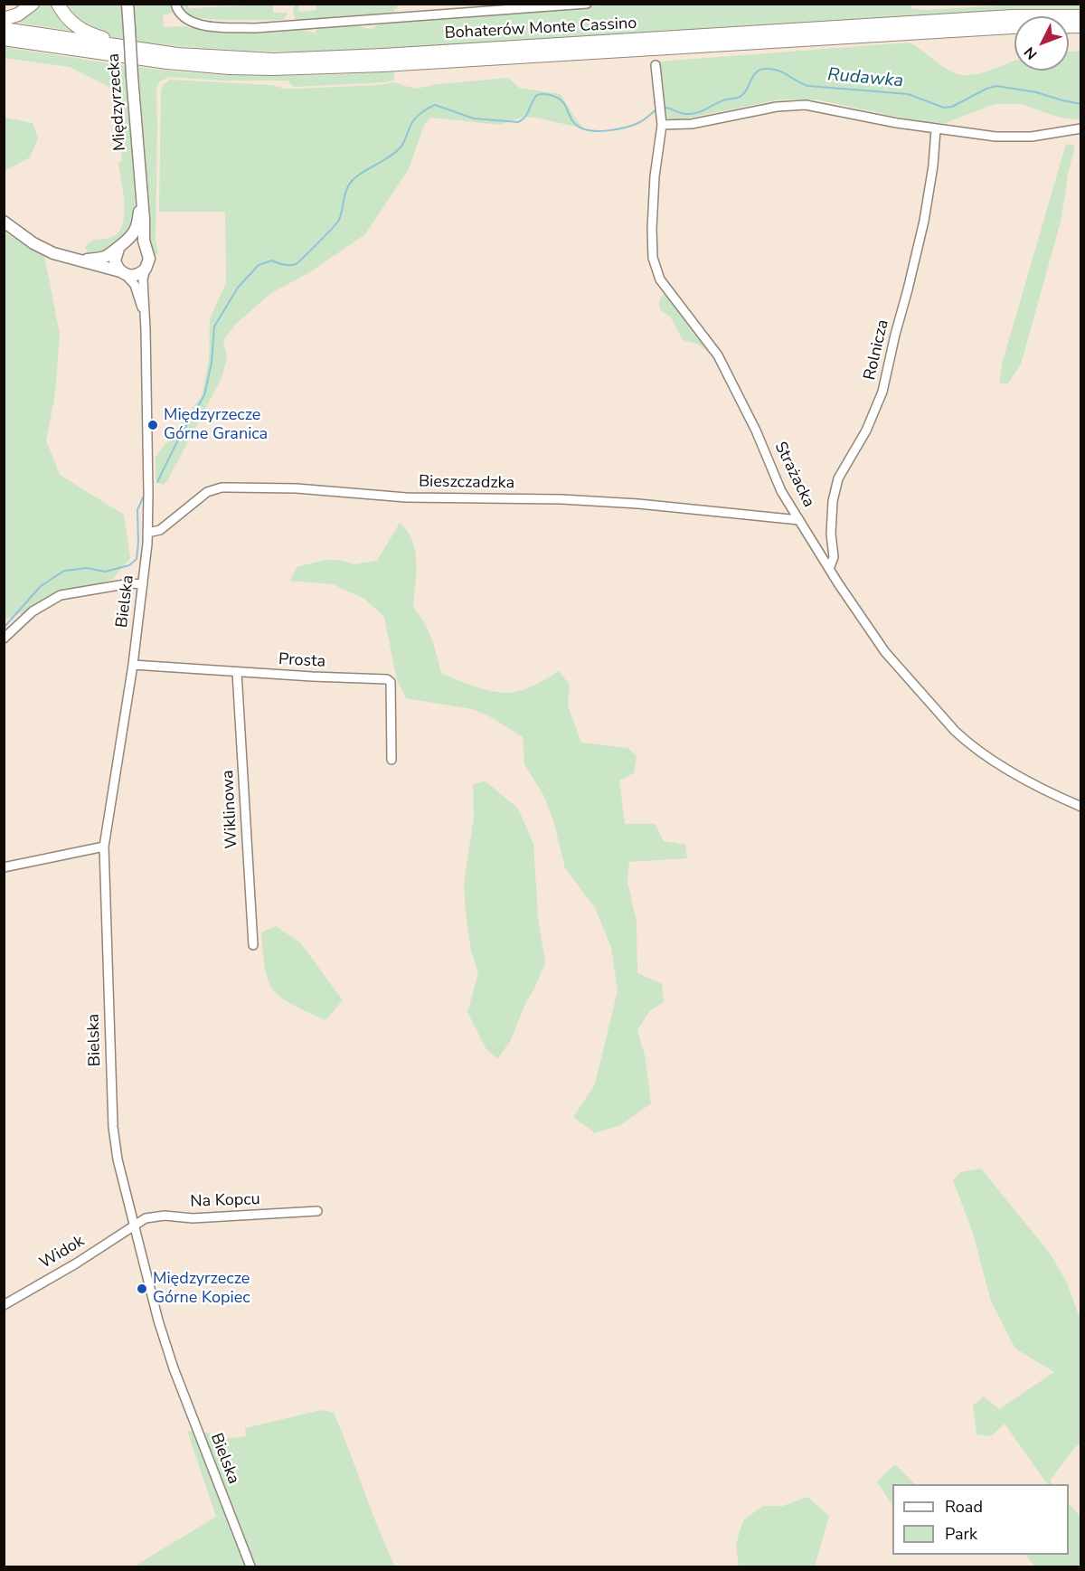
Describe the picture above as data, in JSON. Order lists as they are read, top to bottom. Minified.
{"streets":{"highway":["Bohaterów Monte Cassino"],"main road":["Międzyrzecka"],"street":["Rolnicza","Strażacka","Bieszczadzka","Bielska","Prosta","Wiklinowa","Na Kopcu","Widok"]},"crossings":[["Rolnicza","Strażacka"],["Strażacka","Bieszczadzka"],["Bieszczadzka","Bielska"],["Bielska","Prosta"],["Bielska","Na Kopcu"],["Bielska","Widok"],["Prosta","Wiklinowa"],["Na Kopcu","Widok"]],"water":["Rudawka"],"places":["Międzyrzecze Górne Granica","Międzyrzecze Górne Kopiec"],"legend":["Road","Park"],"north":"bottom left"}
